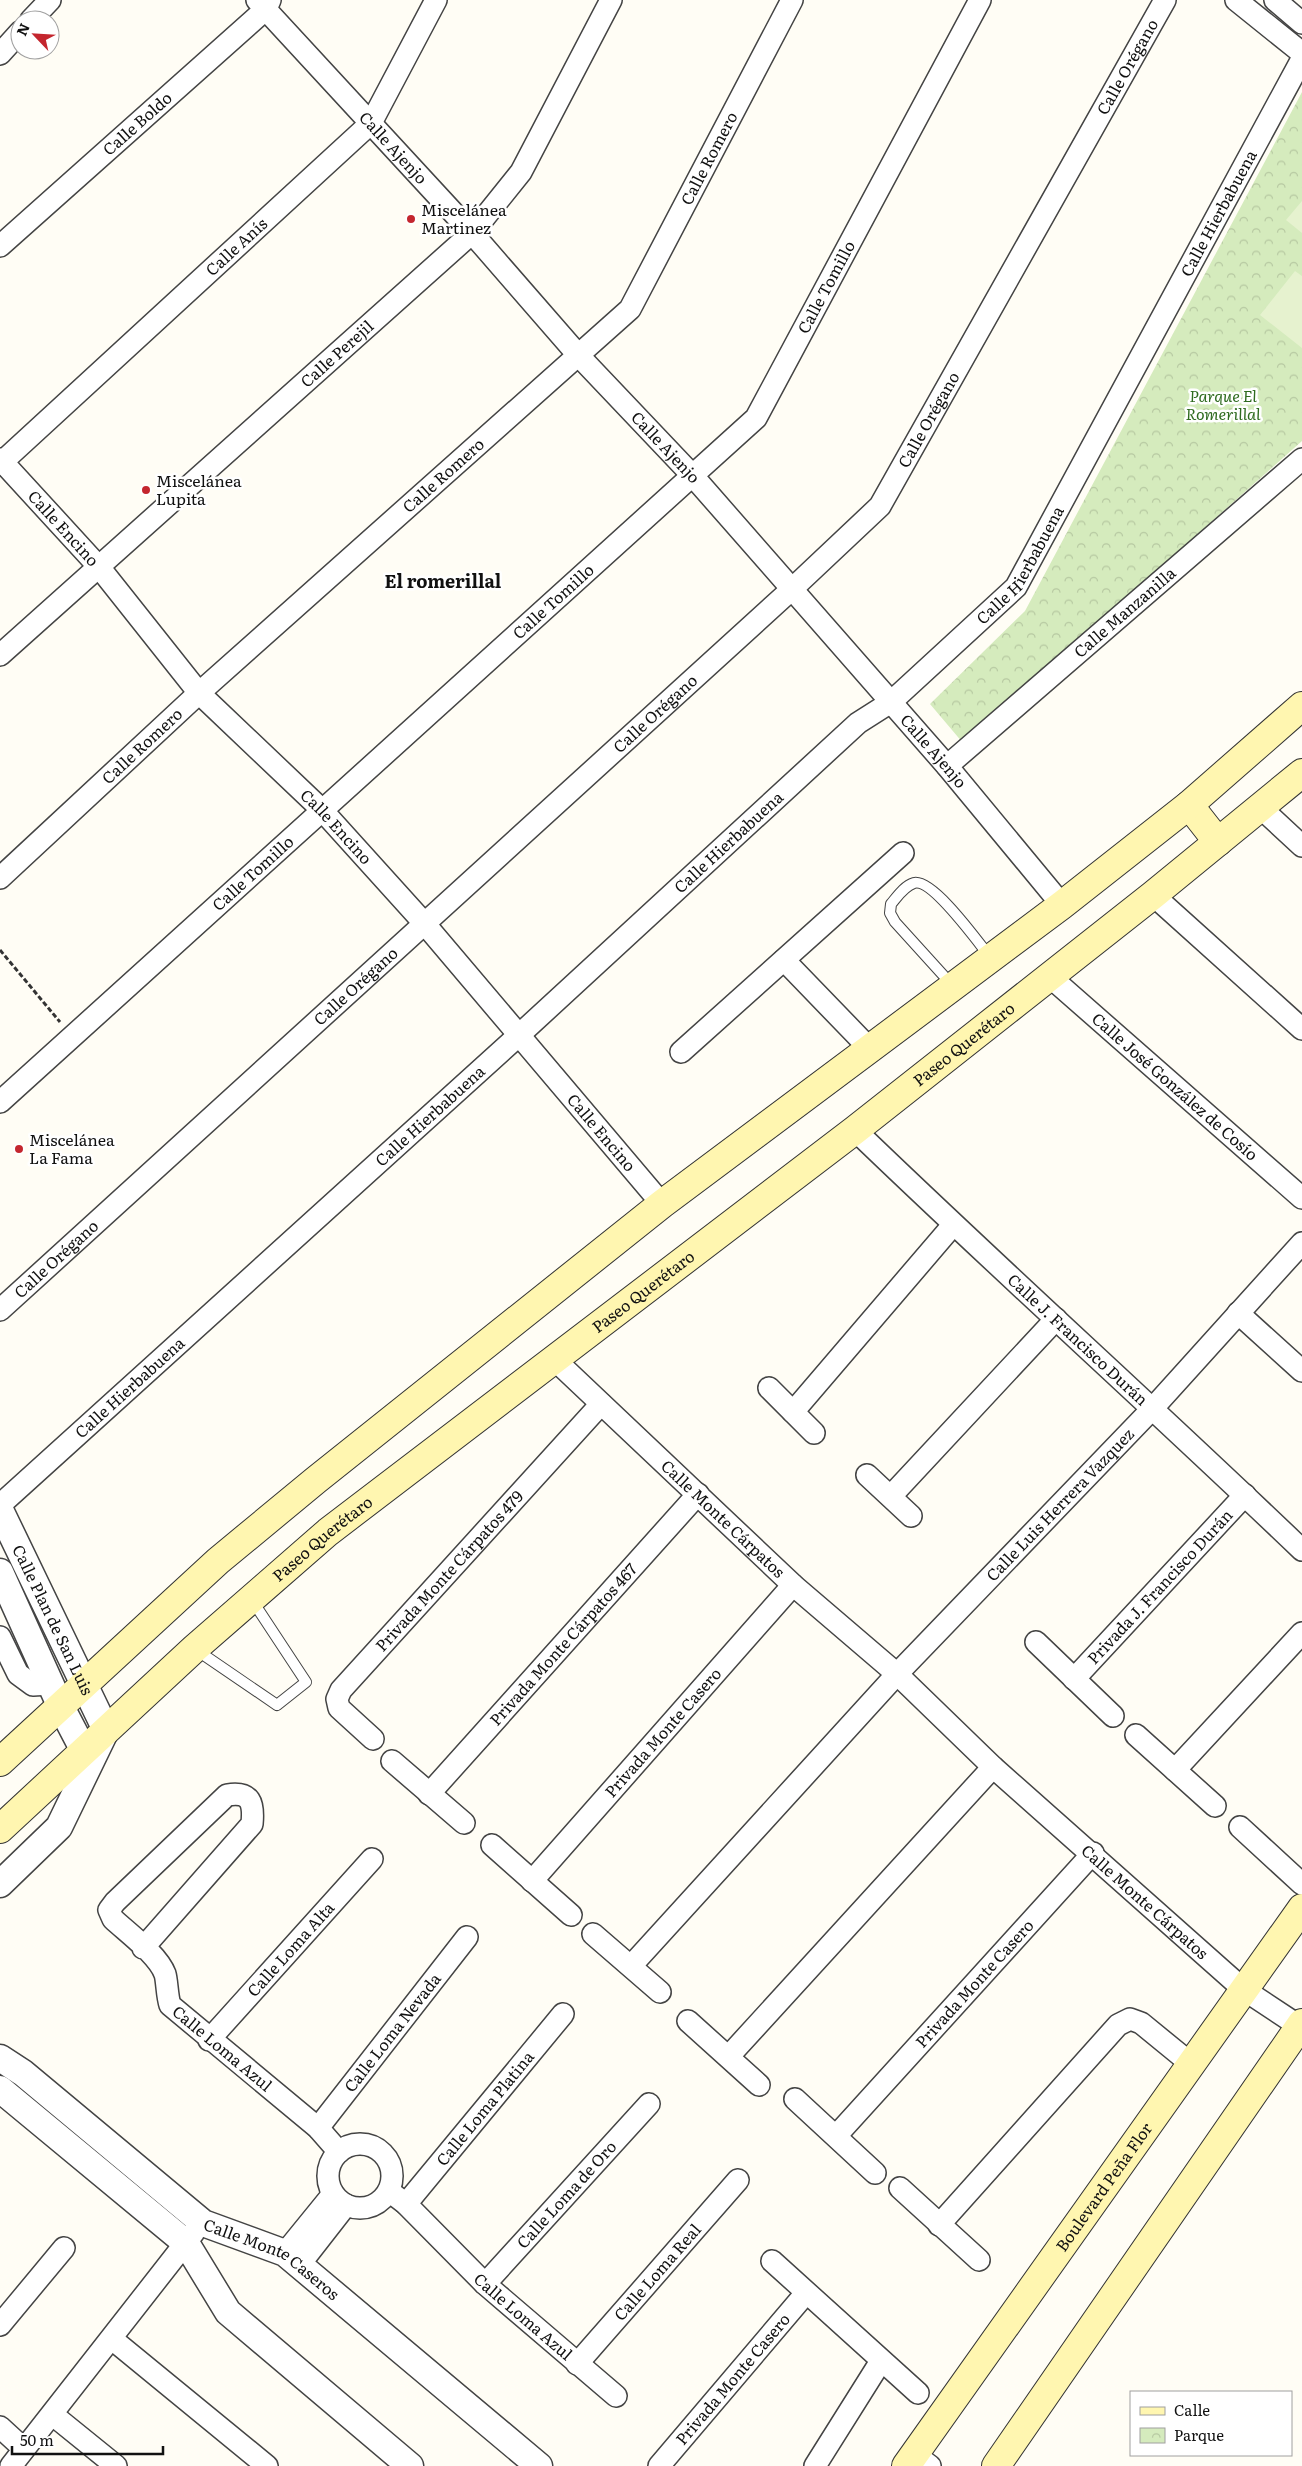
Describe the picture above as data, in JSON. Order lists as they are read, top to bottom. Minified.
{"streets":{"main road":["Paseo Querétaro","Boulevard Peña Flor"],"street":["Calle Orégano","Calle Boldo","Calle Ajenjo","Calle Romero","Calle Hierbabuena","Calle Anís","Calle Tomillo","Calle Perejil","Calle Encino","Calle Manzanilla","Calle José González de Cosío","Calle J. Francisco Durán","Calle Luis Herrera Vazquez","Calle Monte Cárpatos","Privada Monte Cárpatos 479","Privada J. Francisco Durán","Calle Plan de San Luis","Privada Monte Cárpatos 467","Privada Monte Casero","Calle Loma Alta","Calle Loma Nevada","Calle Loma Azul","Calle Loma Platina","Calle Loma de Oro","Calle Monte Caseros","Calle Loma Real"]},"crossings":[["Calle Orégano","Calle Ajenjo"],["Calle Orégano","Calle Encino"],["Calle Boldo","Calle Ajenjo"],["Calle Ajenjo","Calle Romero"],["Calle Ajenjo","Calle Hierbabuena"],["Calle Ajenjo","Calle Anís"],["Calle Ajenjo","Calle Tomillo"],["Calle Ajenjo","Calle Perejil"],["Calle Ajenjo","Calle Manzanilla"],["Calle Romero","Calle Encino"],["Calle Hierbabuena","Calle Encino"],["Calle Anís","Calle Encino"],["Calle Tomillo","Calle Encino"],["Calle Perejil","Calle Encino"],["Paseo Querétaro","Calle José González de Cosío"],["Paseo Querétaro","Calle J. Francisco Durán"],["Paseo Querétaro","Calle Monte Cárpatos"],["Paseo Querétaro","Calle Plan de San Luis"],["Calle J. Francisco Durán","Calle Luis Herrera Vazquez"],["Calle J. Francisco Durán","Privada J. Francisco Durán"],["Calle Luis Herrera Vazquez","Calle Monte Cárpatos"],["Calle Monte Cárpatos","Privada Monte Cárpatos 479"],["Calle Monte Cárpatos","Privada Monte Cárpatos 467"],["Calle Monte Cárpatos","Privada Monte Casero"],["Calle Monte Cárpatos","Boulevard Peña Flor"],["Calle Loma Alta","Calle Loma Azul"],["Calle Loma Nevada","Calle Loma Azul"],["Calle Loma Azul","Calle Loma Platina"],["Calle Loma Azul","Calle Loma de Oro"],["Calle Loma Azul","Calle Loma Real"]],"districts":["El romerillal"],"parks":["Parque El Romerillal"],"places":["Miscelánea Martinez","Miscelánea Lupita","Miscelánea La Fama"],"legend":["Calle","Parque"],"scale_bar":"50 m","north":"top left"}
